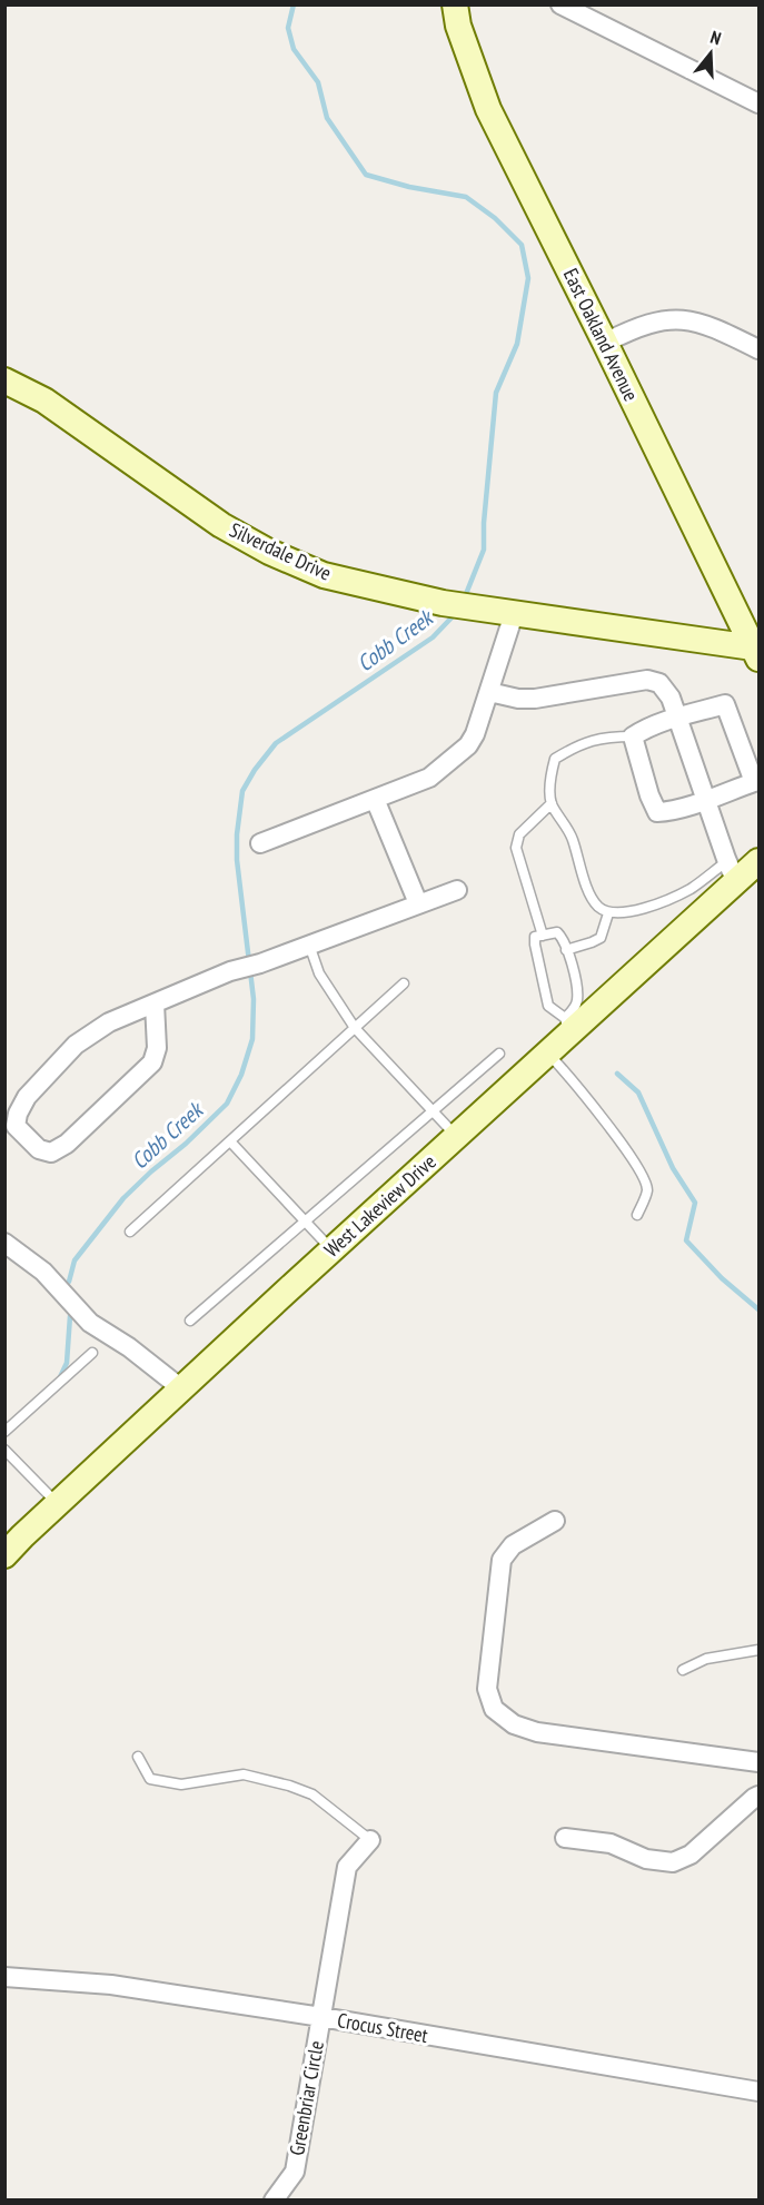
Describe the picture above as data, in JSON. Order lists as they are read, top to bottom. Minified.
{"streets":{"street":["East Oakland Avenue","Silverdale Drive","West Lakeview Drive","Crocus Street","Greenbriar Circle"]},"crossings":[["East Oakland Avenue","Silverdale Drive"],["Crocus Street","Greenbriar Circle"]],"water":["Cobb Creek"],"north":"top"}
